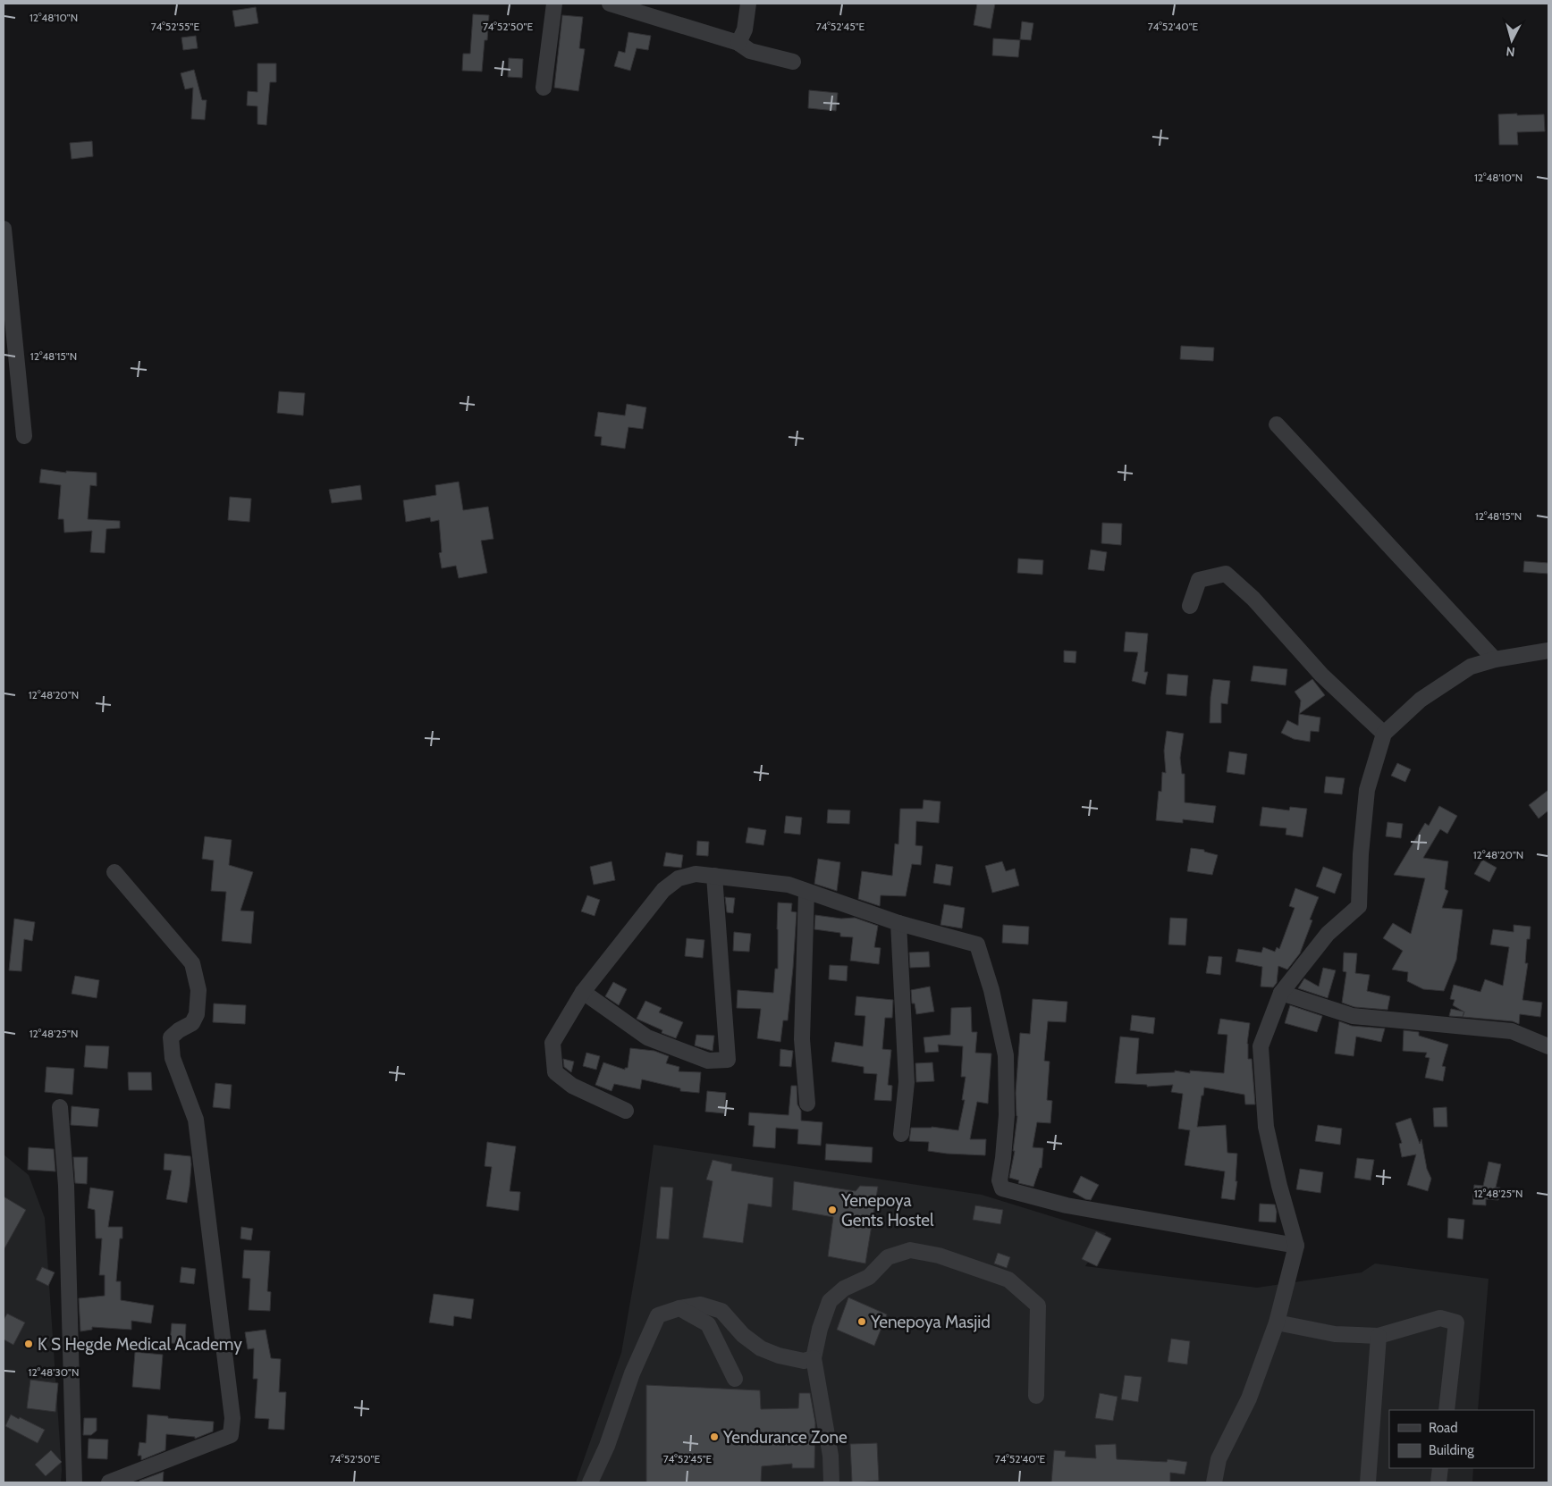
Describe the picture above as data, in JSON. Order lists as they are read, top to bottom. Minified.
{"places":["Yenepoya Gents Hostel","Yenepoya Masjid","K S Hegde Medical Academy","Yendurance Zone"],"legend":["Road","Building"],"north":"bottom","coordinates":["12°48'10\"N","74°52'55\"E","74°52'50\"E","74°52'45\"E","74°52'40\"E","12°48'15\"N","12°48'20\"N","12°48'25\"N","12°48'30\"N"]}
